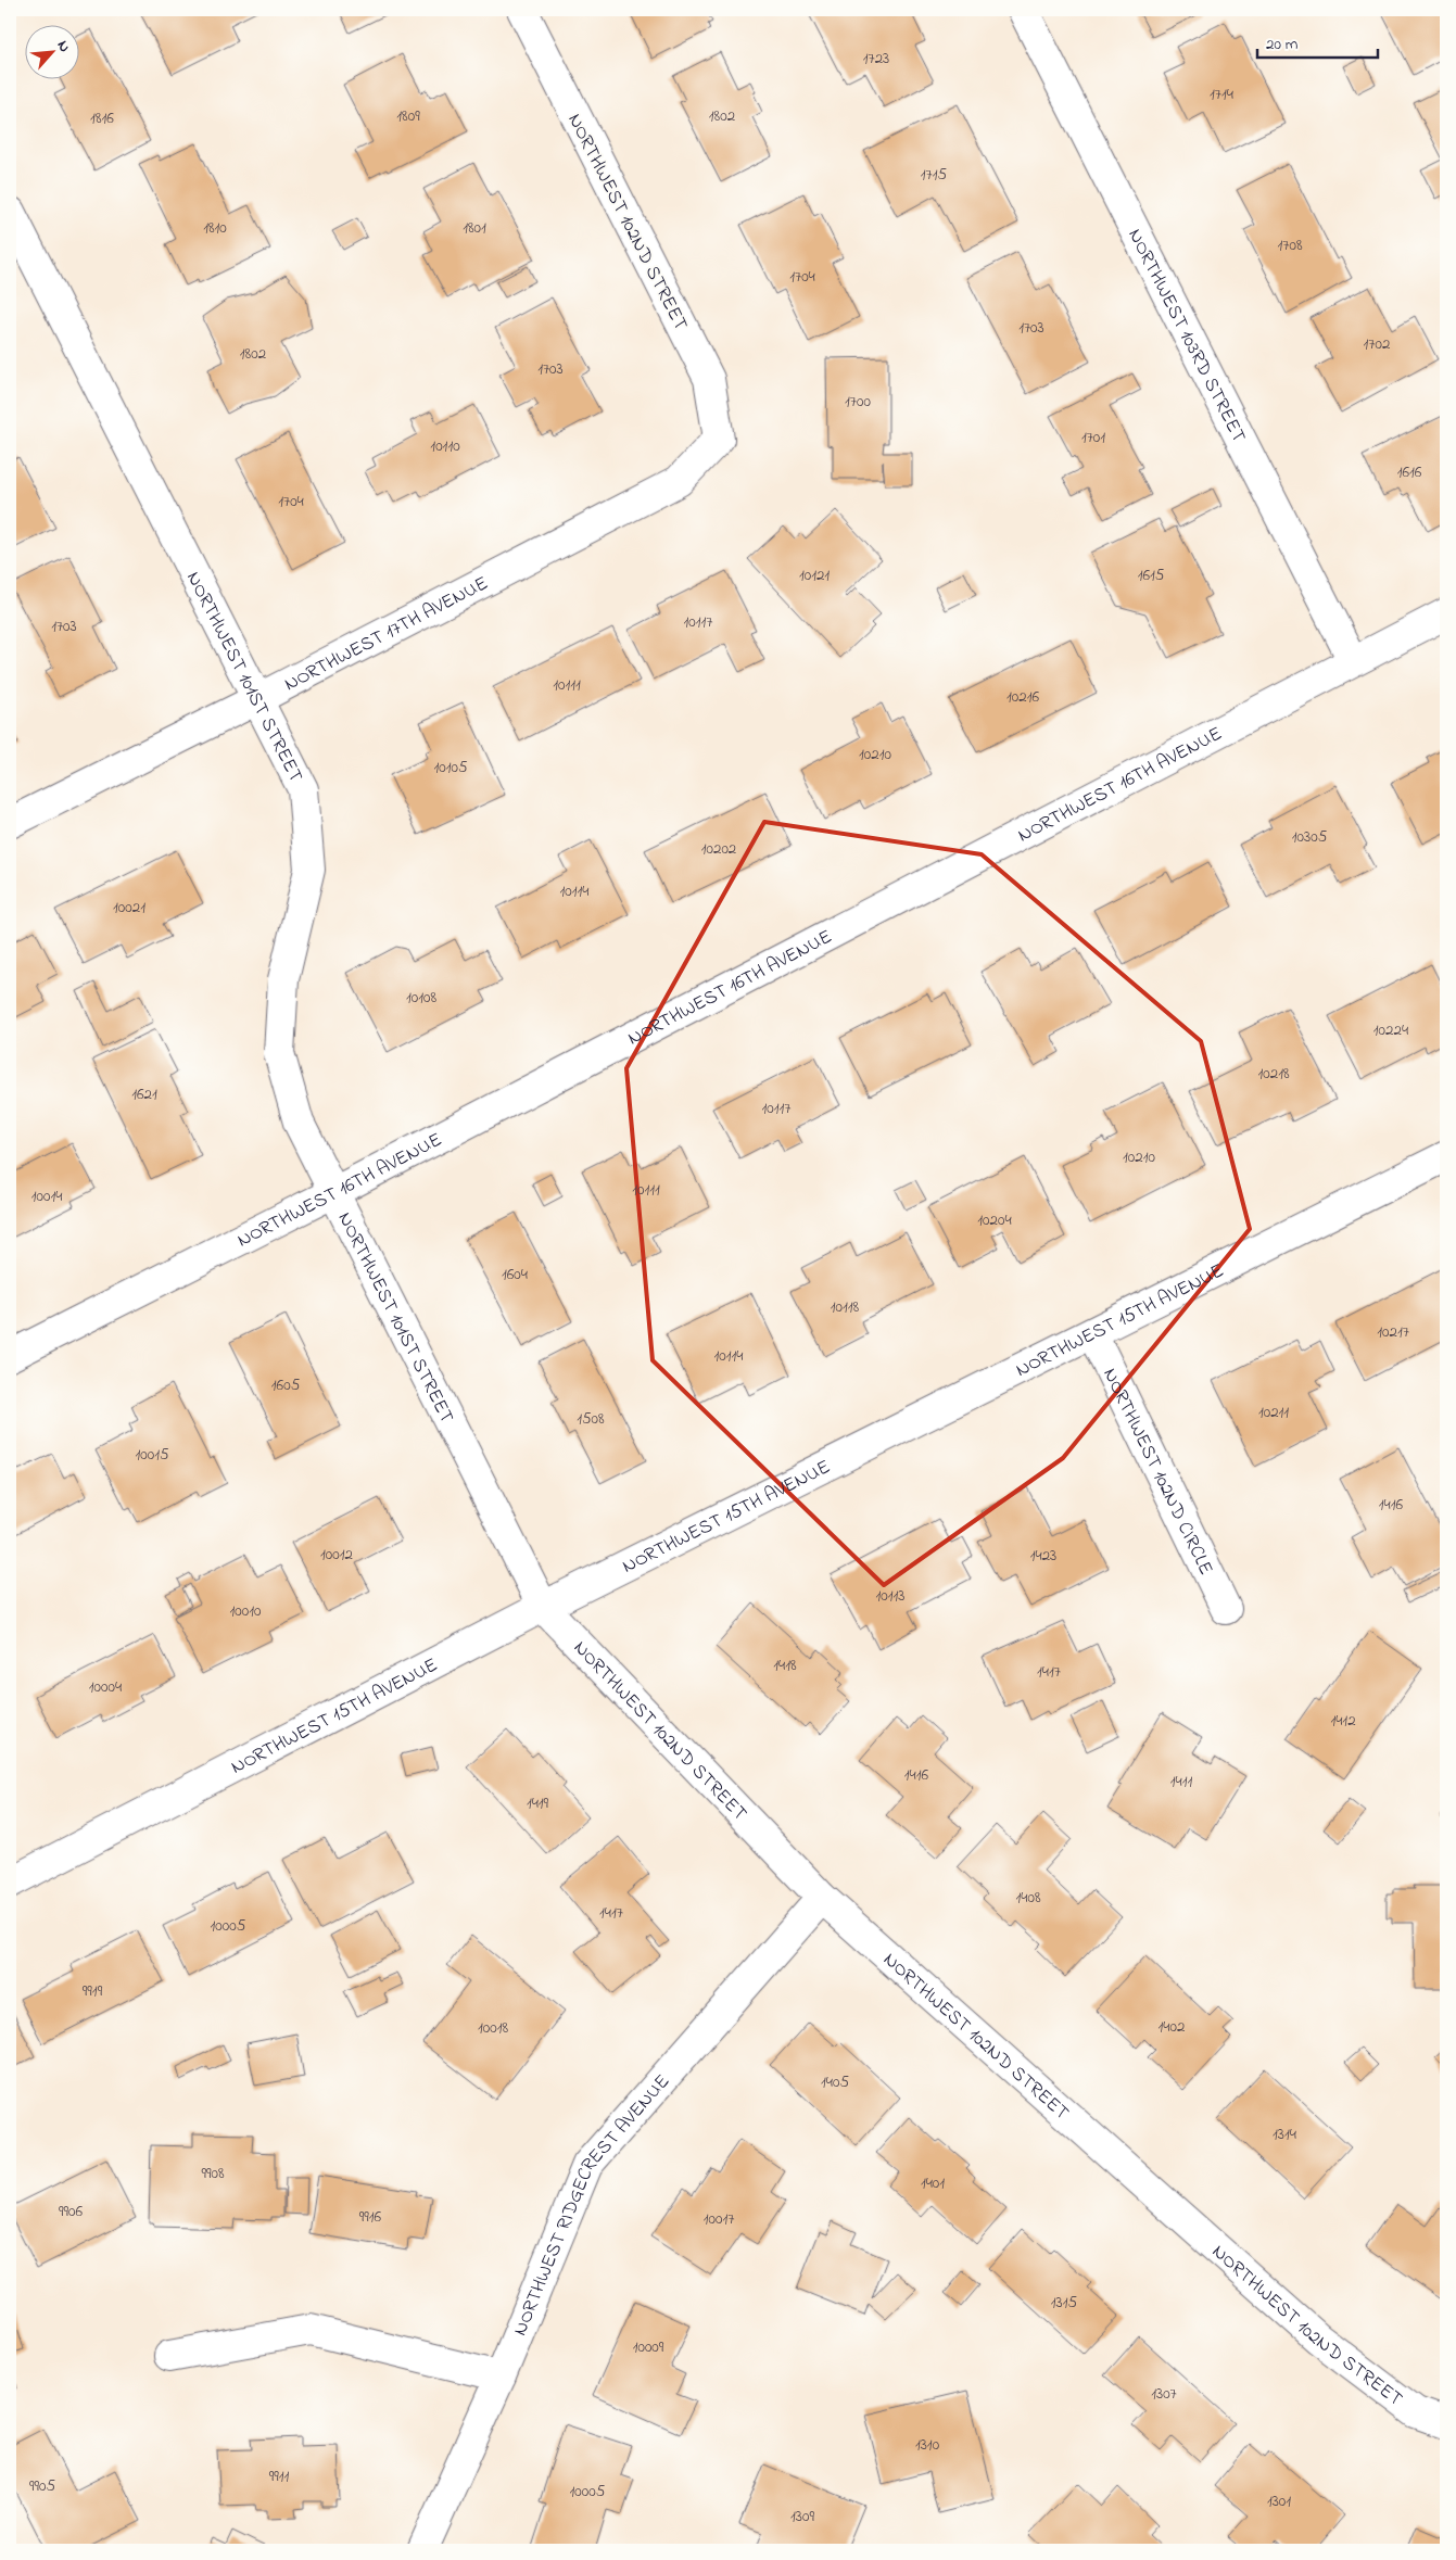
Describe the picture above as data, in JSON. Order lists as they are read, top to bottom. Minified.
{"streets":{"street":["NORTHWEST 102ND STREET","NORTHWEST 103RD STREET","NORTHWEST 17TH AVENUE","NORTHWEST 101ST STREET","NORTHWEST 16TH AVENUE","NORTHWEST 15TH AVENUE","NORTHWEST 102ND CIRCLE","NORTHWEST RIDGECREST AVENUE"]},"crossings":[["NORTHWEST 102ND STREET","NORTHWEST 17TH AVENUE"],["NORTHWEST 102ND STREET","NORTHWEST 101ST STREET"],["NORTHWEST 102ND STREET","NORTHWEST 15TH AVENUE"],["NORTHWEST 102ND STREET","NORTHWEST RIDGECREST AVENUE"],["NORTHWEST 103RD STREET","NORTHWEST 16TH AVENUE"],["NORTHWEST 17TH AVENUE","NORTHWEST 101ST STREET"],["NORTHWEST 101ST STREET","NORTHWEST 16TH AVENUE"],["NORTHWEST 101ST STREET","NORTHWEST 15TH AVENUE"],["NORTHWEST 15TH AVENUE","NORTHWEST 102ND CIRCLE"]],"house_numbers":["1723","1714","1809","1802","1816","1715","1810","1801","1708","1704","1703","1702","1802","1703","1700","1701","10110","1616","1704","10121","1615","10117","1703","10111","10216","10210","10105","10305","10202","10114","10021","10108","10224","10218","1621","10117","10210","10111","10014","10204","1604","10118","10217","10114","1605","10211","1508","10015","1416","10012","1423","10113","10010","1418","1417","10004","1412","1416","1411","1419","1408","1417","10005","9919","1402","10018","1405","1314","9908","1401","9906","9916","10017","1315","10009","1307","1310","9911","9905","10005","1301","1309"],"scale_bar":"20 m","north":"top right"}
